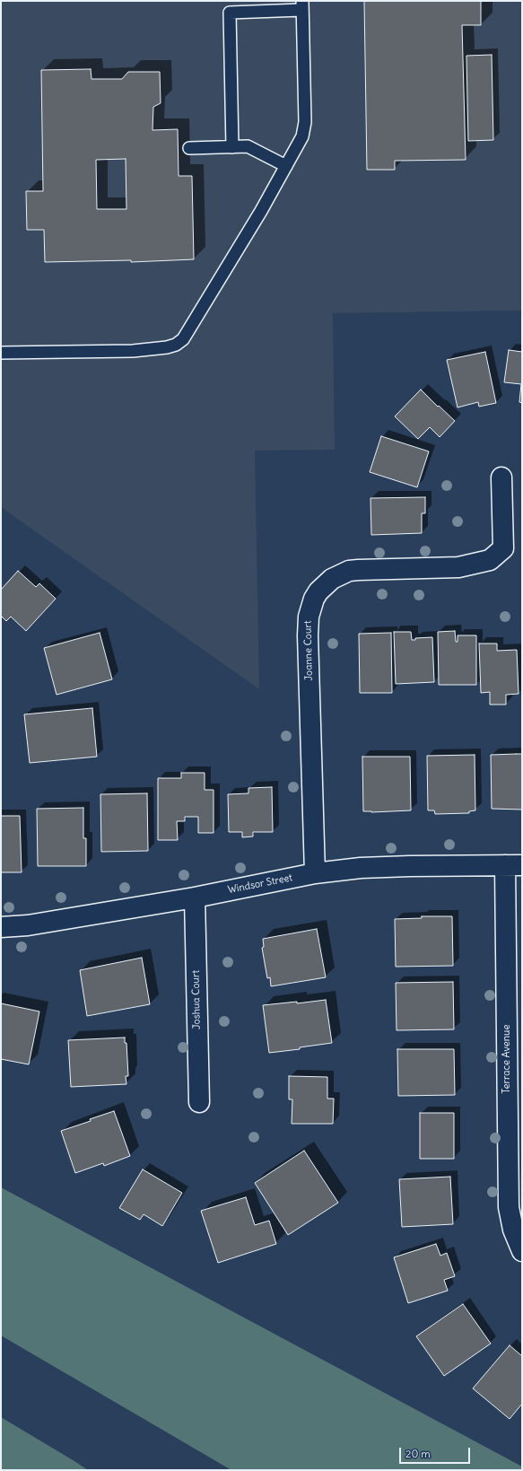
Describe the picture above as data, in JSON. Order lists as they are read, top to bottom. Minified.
{"streets":{"street":["Joanne Court","Windsor Street","Joshua Court","Terrace Avenue"]},"crossings":[["Joanne Court","Windsor Street"],["Windsor Street","Joshua Court"],["Windsor Street","Terrace Avenue"]],"scale_bar":"20 m"}
